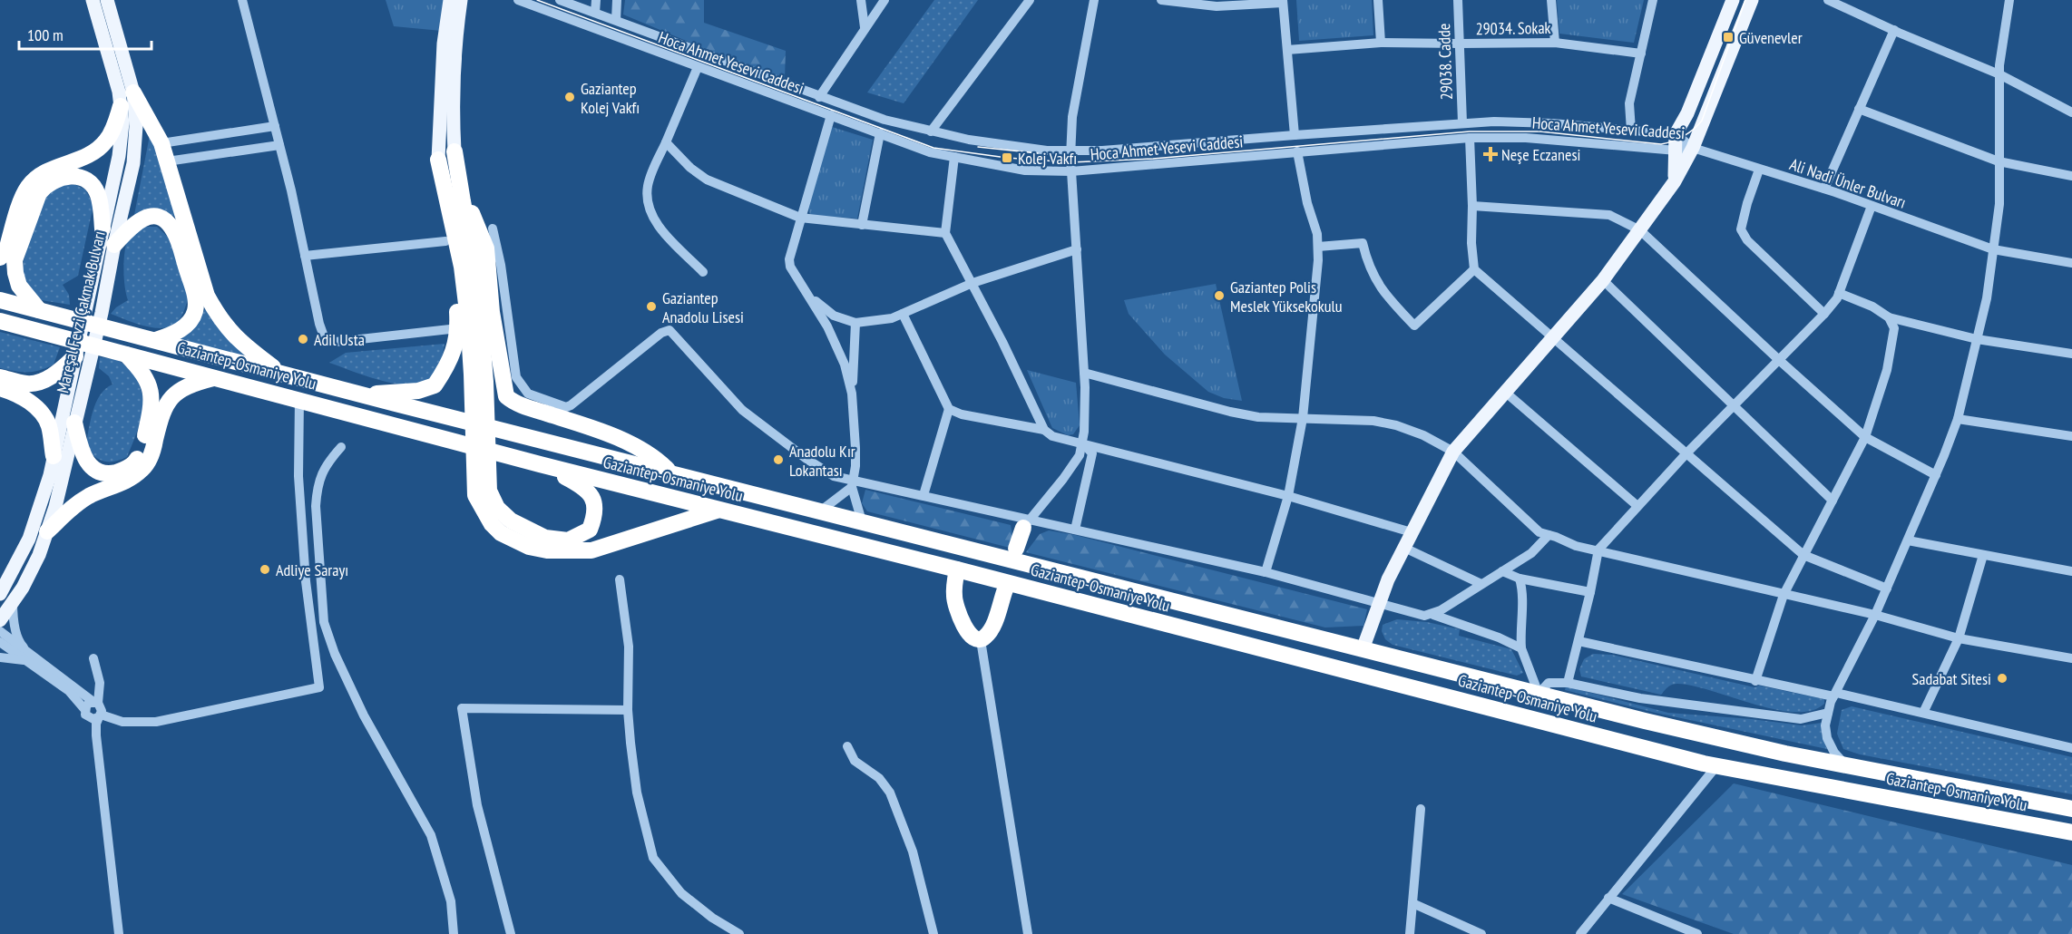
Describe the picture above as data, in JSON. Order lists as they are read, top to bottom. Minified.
{"streets":{"highway":["Gaziantep-Osmaniye Yolu"],"main road":["Mareşal Fevzi Çakmak Bulvarı"],"street":["29034. Sokak","29038. Cadde","Hoca Ahmet Yesevi Caddesi","Ali Nadi Ünler Bulvarı"]},"crossings":[["29034. Sokak","29038. Cadde"],["29038. Cadde","Hoca Ahmet Yesevi Caddesi"],["Hoca Ahmet Yesevi Caddesi","Ali Nadi Ünler Bulvarı"]],"places":{"transit":["Güvenevler","Kolej Vakfı"],"other":["Gaziantep Kolej Vakfı","Gaziantep Polis Meslek Yüksekokulu","Gaziantep Anadolu Lisesi","Adil Usta","Anadolu Kır Lokantası","Adliye Sarayı","Sadabat Sitesi"],"health":["Neşe Eczanesi"]},"scale_bar":"100 m"}
